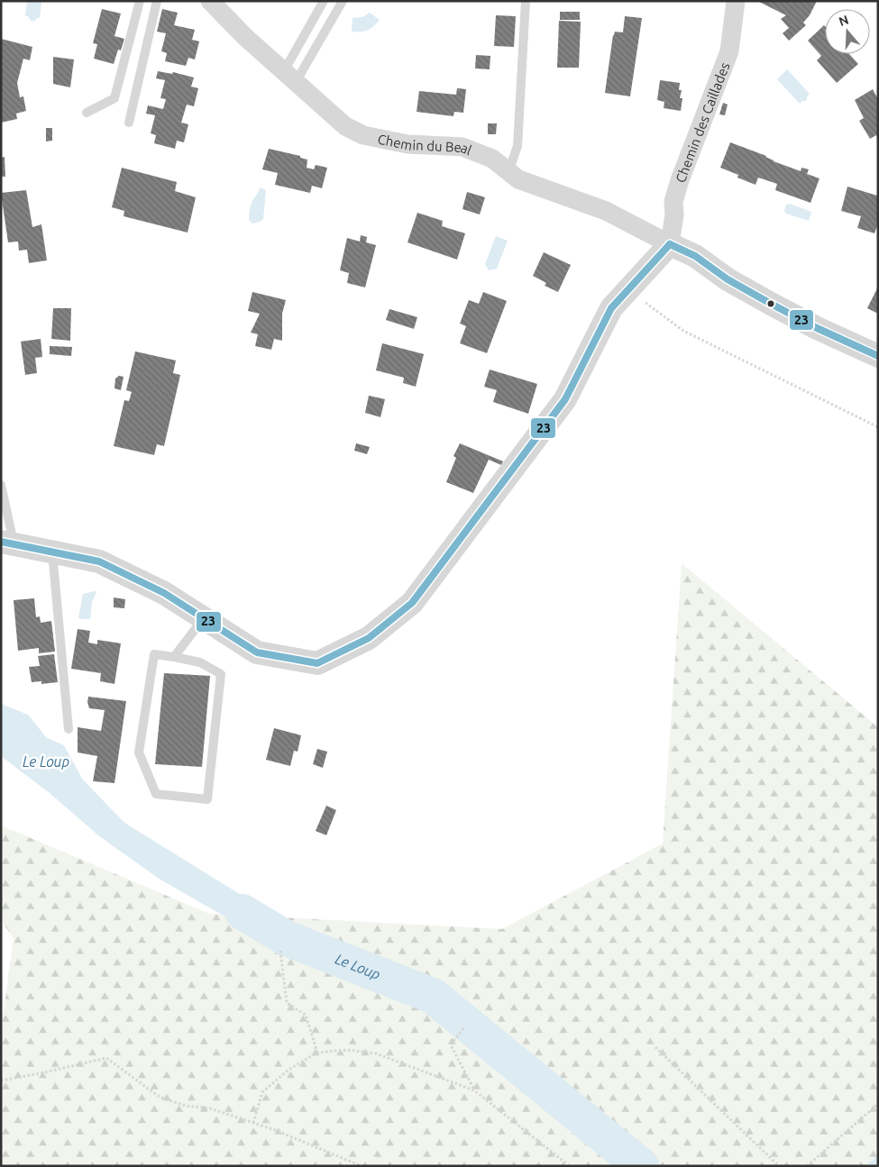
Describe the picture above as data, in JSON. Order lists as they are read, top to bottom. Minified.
{"streets":{"street":["Chemin des Caillades","Chemin du Beal"]},"crossings":[["Chemin des Caillades","Chemin du Beal"]],"water":["Le Loup"],"lines":["transit line 23"],"north":"top"}
